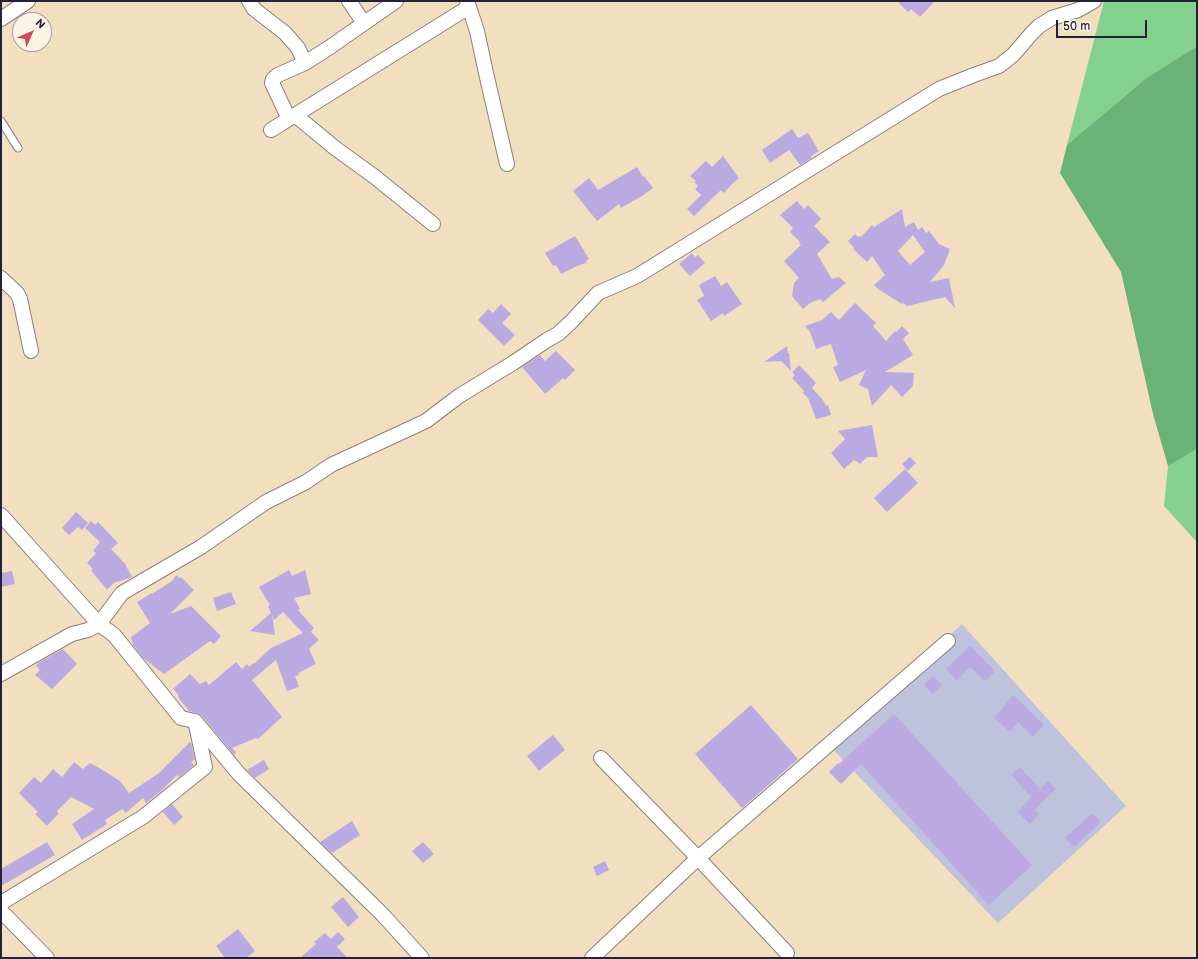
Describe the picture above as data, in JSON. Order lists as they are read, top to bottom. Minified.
{"scale_bar":"50 m","north":"top right"}
